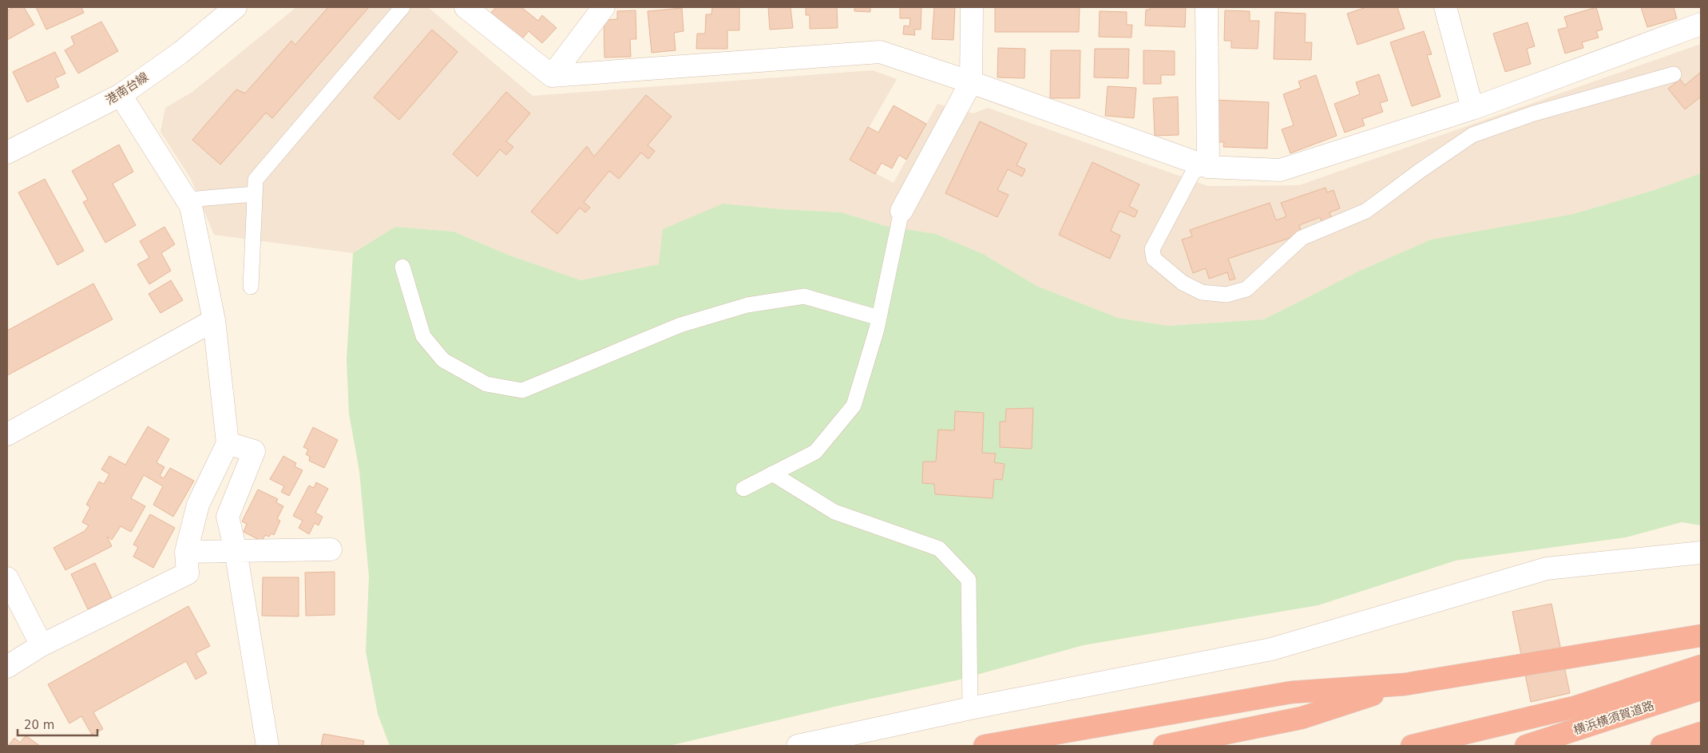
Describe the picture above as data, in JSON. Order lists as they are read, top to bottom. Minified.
{"streets":{"highway":["横浜横須賀道路"],"street":["港南台線"]},"scale_bar":"20 m"}
